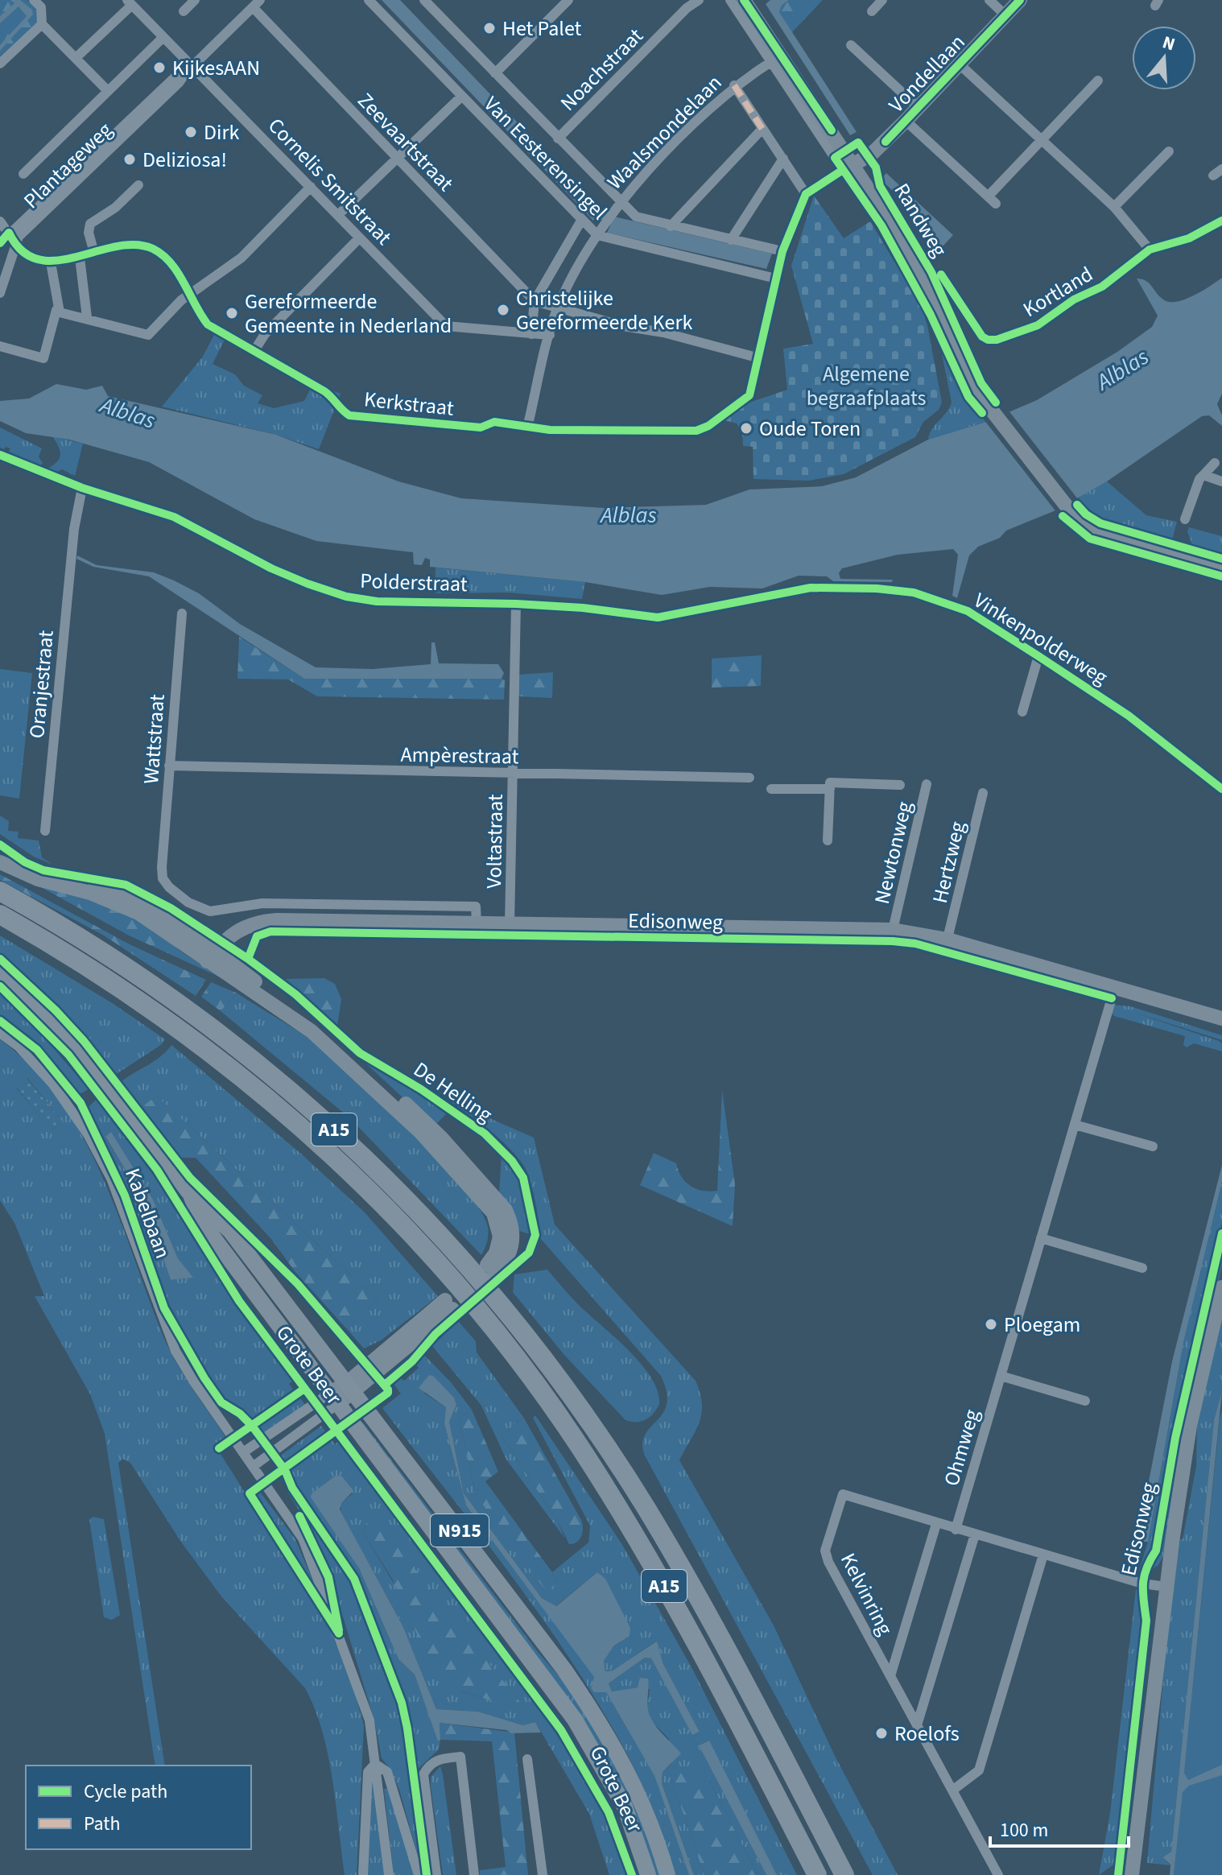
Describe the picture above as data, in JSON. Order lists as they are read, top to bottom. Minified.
{"streets":{"highway":["A15"],"main road":["Grote Beer","N915"],"street":["Noachstraat","Vondellaan","Waalsmondelaan","Zeevaartstraat","Van Eesterensingel","Plantageweg","Cornelis Smitstraat","Randweg","Kortland","Kerkstraat","Polderstraat","Vinkenpolderweg","Oranjestraat","Wattstraat","Ampèrestraat","Voltastraat","Newtonweg","Hertzweg","Edisonweg","De Helling","Kabelbaan","Ohmweg","Kelvinring"]},"crossings":[["Noachstraat","Van Eesterensingel"],["Vondellaan","Randweg"],["Waalsmondelaan","Van Eesterensingel"],["Waalsmondelaan","Cornelis Smitstraat"],["Waalsmondelaan","Randweg"],["Waalsmondelaan","Kerkstraat"],["Zeevaartstraat","Plantageweg"],["Van Eesterensingel","Kerkstraat"],["Plantageweg","Cornelis Smitstraat"],["Polderstraat","Vinkenpolderweg"],["Polderstraat","Oranjestraat"],["Polderstraat","Voltastraat"],["Wattstraat","Ampèrestraat"],["Ampèrestraat","Voltastraat"],["Voltastraat","Edisonweg"],["Newtonweg","Edisonweg"],["Hertzweg","Edisonweg"],["Edisonweg","De Helling"],["Edisonweg","Ohmweg"],["Edisonweg","Kelvinring"],["Ohmweg","Kelvinring"]],"water":["Alblas"],"parks":["Algemene begraafplaats"],"places":["Het Palet","KijkesAAN","Dirk","Deliziosa!","Christelijke Gereformeerde Kerk","Gereformeerde Gemeente in Nederland","Oude Toren","Ploegam","Roelofs"],"legend":["Cycle path","Path"],"scale_bar":"100 m","north":"top"}
